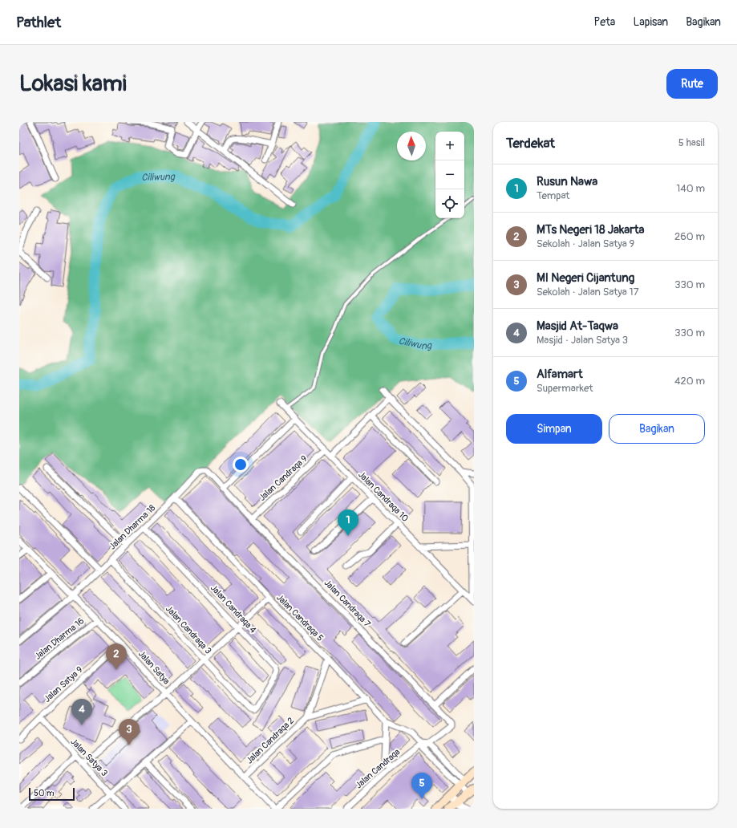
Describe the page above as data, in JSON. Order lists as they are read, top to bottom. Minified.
{"streets":{"street":["Jalan Candraqa 9","Jalan Candraqa 10","Jalan Dharma 18","Jalan Candraqa 7","Jalan Candraqa 4","Jalan Candraqa 5","Jalan Candraqa 3","Jalan Dharma 16","Jalan Satya","Jalan Satya 9","Jalan Candraqa 2","Jalan Satya 3","Jalan Candraqa"]},"crossings":[["Jalan Candraqa 9","Jalan Candraqa 10"],["Jalan Candraqa 9","Jalan Candraqa 7"],["Jalan Dharma 18","Jalan Candraqa 7"],["Jalan Dharma 18","Jalan Candraqa 4"],["Jalan Dharma 18","Jalan Candraqa 5"],["Jalan Dharma 18","Jalan Candraqa 3"],["Jalan Dharma 18","Jalan Satya"],["Jalan Candraqa 4","Jalan Candraqa 3"],["Jalan Candraqa 5","Jalan Candraqa 2"],["Jalan Candraqa 5","Jalan Candraqa"],["Jalan Dharma 16","Jalan Satya"],["Jalan Satya","Jalan Satya 9"],["Jalan Satya","Jalan Candraqa 2"],["Jalan Satya 9","Jalan Satya 3"]],"water":["Ciliwung"],"scale_bar":"50 m","north":"top","page":{"header":"Pathlet","nav":["Peta","Lapisan","Bagikan"],"buttons":["Rute",["Simpan","Bagikan"]],"title":"Lokasi kami","heading":["Terdekat","5 hasil"],"map_buttons":["+","−"],"list":[{"mark":"1","name":"Rusun Nawa","note":"Tempat","value":"140 m"},{"mark":"2","name":"MTs Negeri 18 Jakarta","note":"Sekolah · Jalan Satya 9","value":"260 m"},{"mark":"3","name":"MI Negeri Cijantung","note":"Sekolah · Jalan Satya 17","value":"330 m"},{"mark":"4","name":"Masjid At-Taqwa","note":"Masjid · Jalan Satya 3","value":"330 m"},{"mark":"5","name":"Alfamart","note":"Supermarket","value":"420 m"}],"pins":["1","2","4","3","5"],"scale":"50 m"}}
